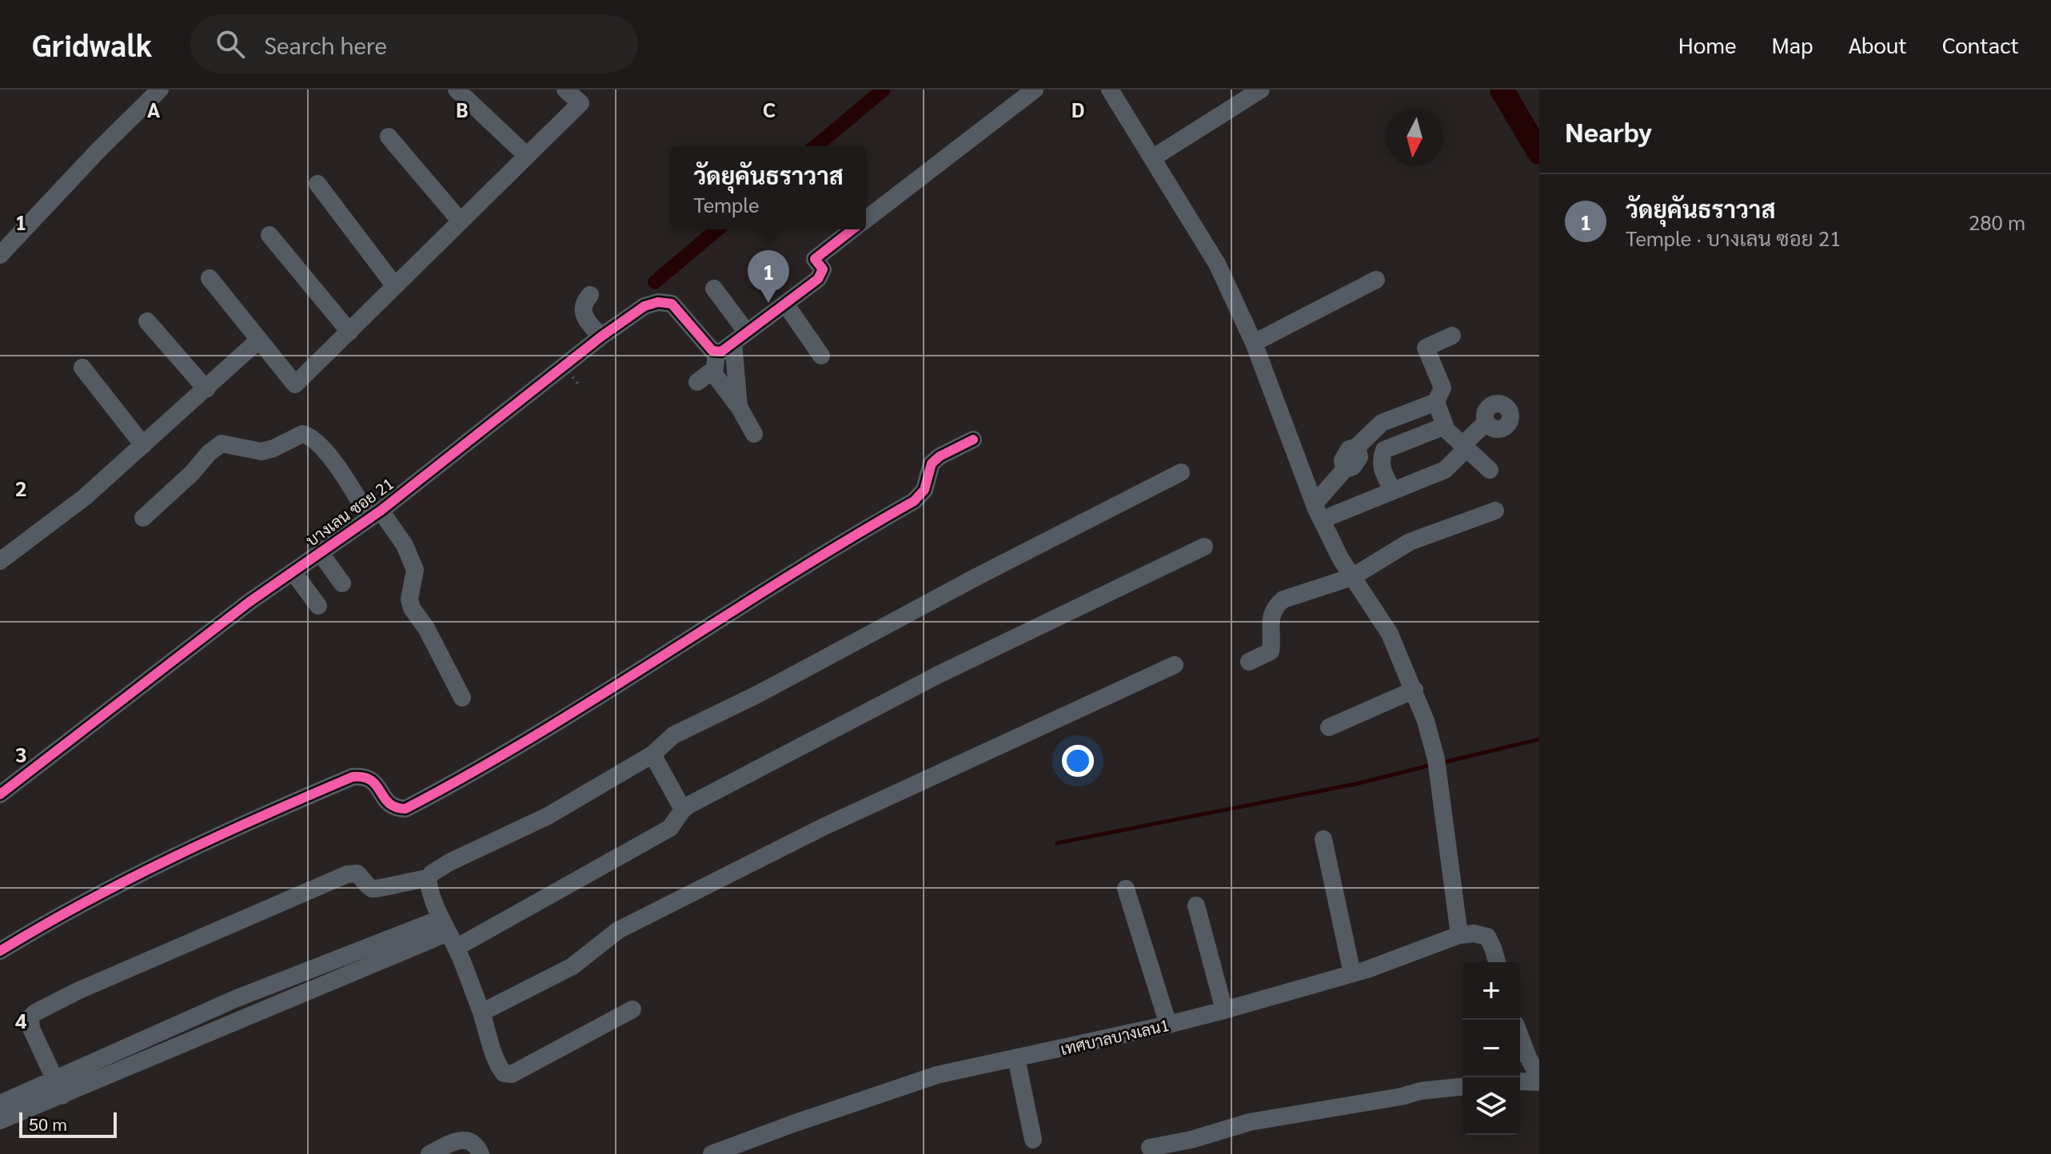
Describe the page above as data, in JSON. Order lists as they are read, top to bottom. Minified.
{"streets":{"street":["บางเลน ซอย 21","เทศบาลบางเลน1"]},"scale_bar":"50 m","north":"bottom","page":{"header":"Gridwalk","search":"Search here","nav":["Home","Map","About","Contact"],"heading":"Nearby","popup":["วัดยุคันธราวาส","Temple"],"list":[{"mark":"1","name":"วัดยุคันธราวาส","note":"Temple · บางเลน ซอย 21","value":"280 m"}],"pins":"1","map_buttons":["+","−"],"scale":"50 m"},"grid":{"columns":["A","B","C","D"],"rows":["1","2","3","4"]}}
